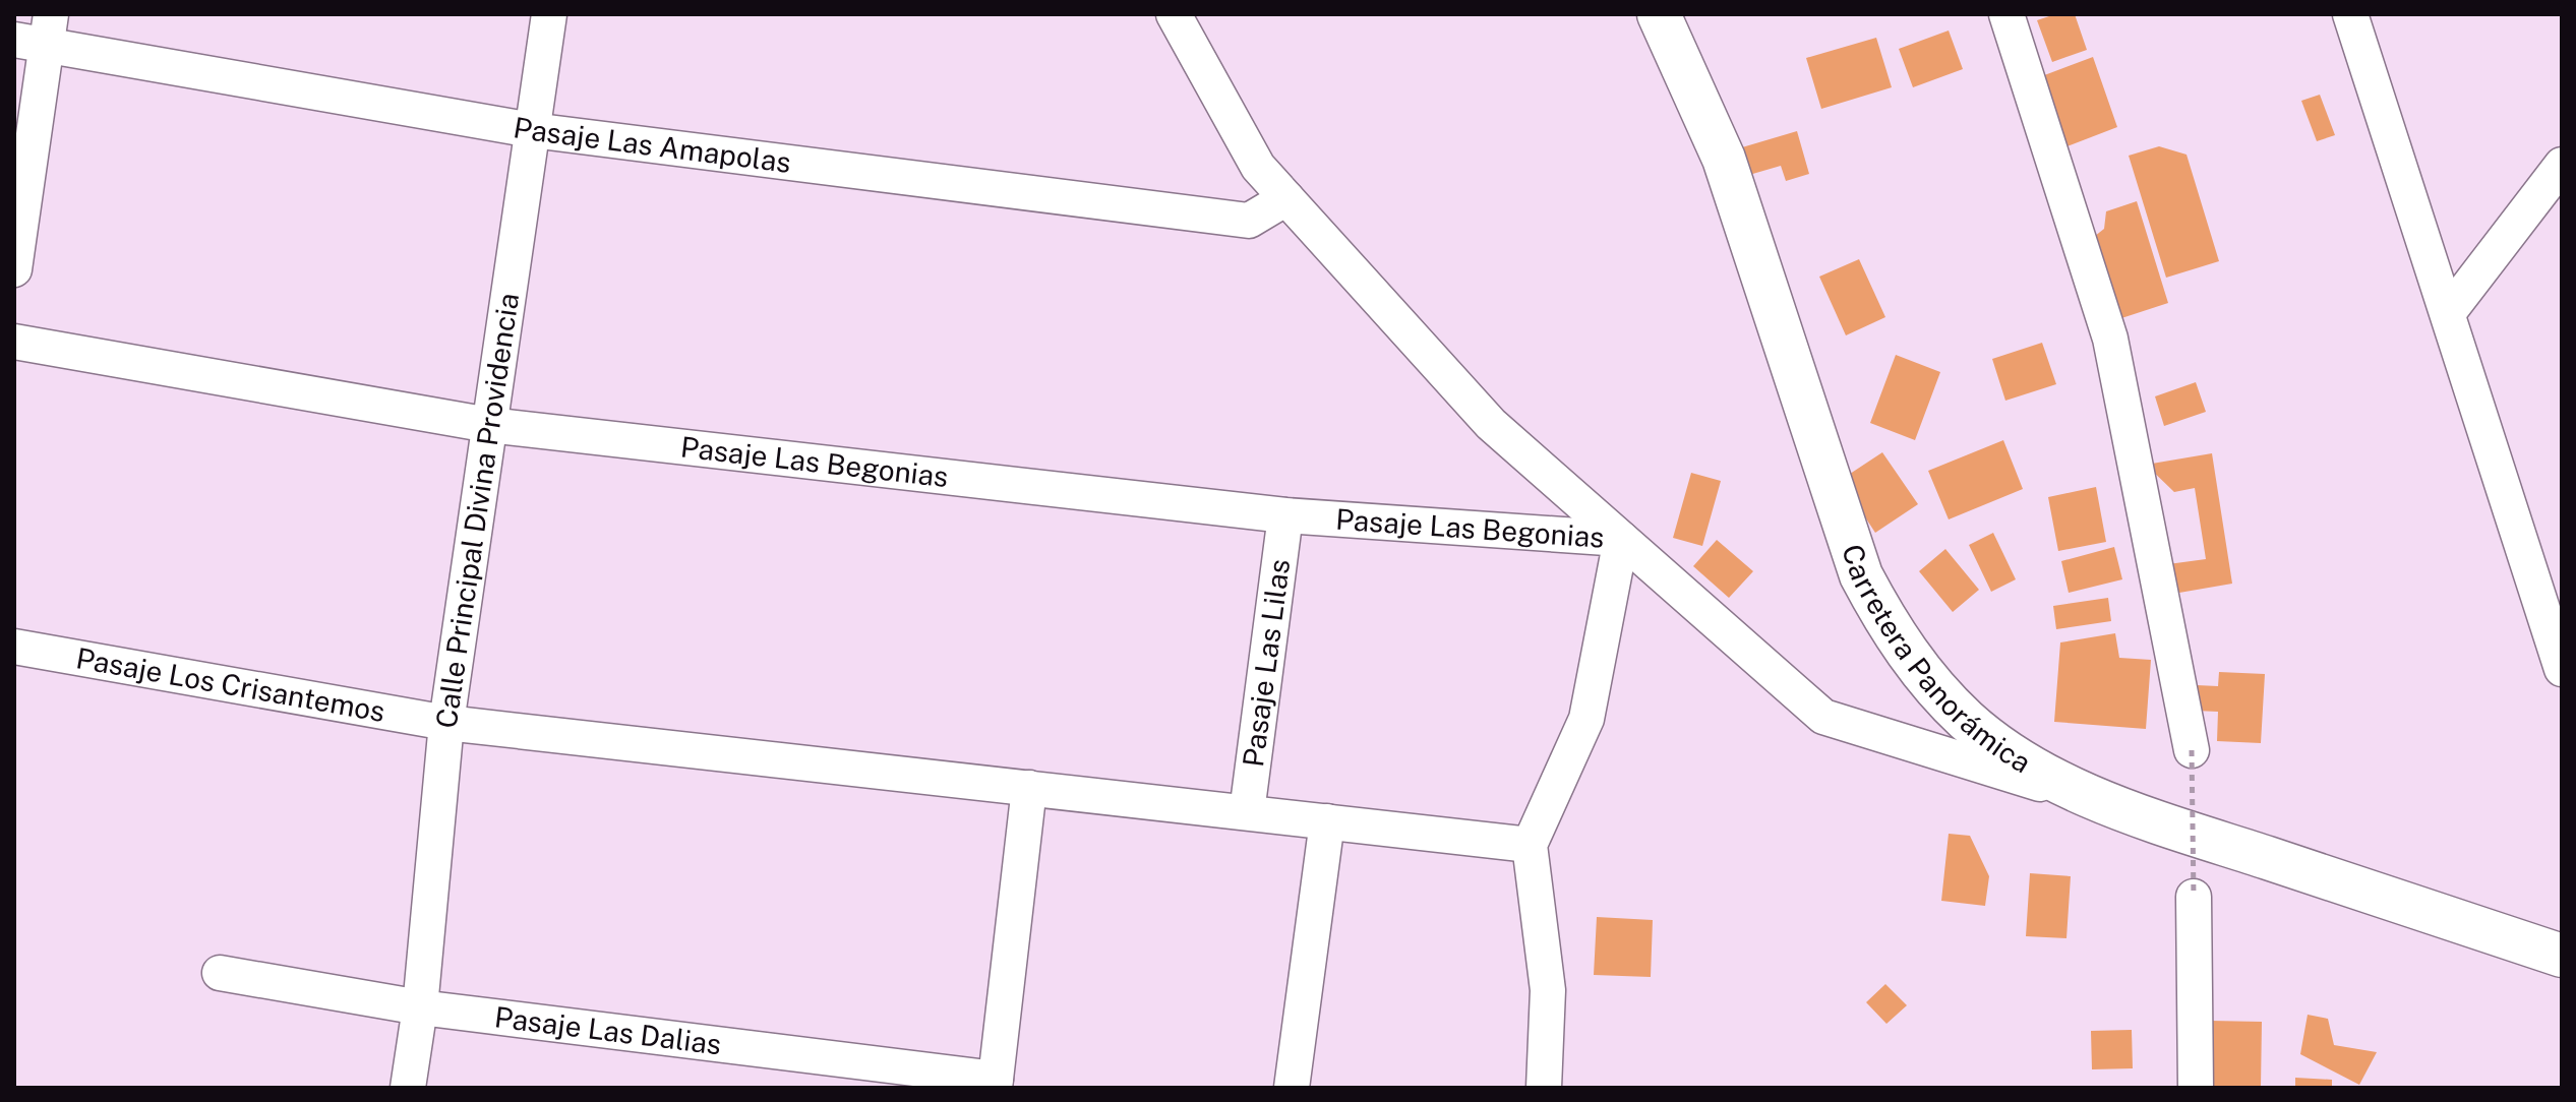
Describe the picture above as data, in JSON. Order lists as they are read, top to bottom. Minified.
{"streets":{"street":["Pasaje Las Amapolas","Pasaje Las Begonias","Calle Principal Divina Providencia","Carretera Panorámica","Pasaje Las Lilas","Pasaje Los Crisantemos","Pasaje Las Dalias"]},"crossings":[["Pasaje Las Amapolas","Calle Principal Divina Providencia"],["Pasaje Las Begonias","Calle Principal Divina Providencia"],["Pasaje Las Begonias","Pasaje Las Lilas"],["Calle Principal Divina Providencia","Pasaje Los Crisantemos"],["Calle Principal Divina Providencia","Pasaje Las Dalias"],["Pasaje Las Lilas","Pasaje Los Crisantemos"]]}
